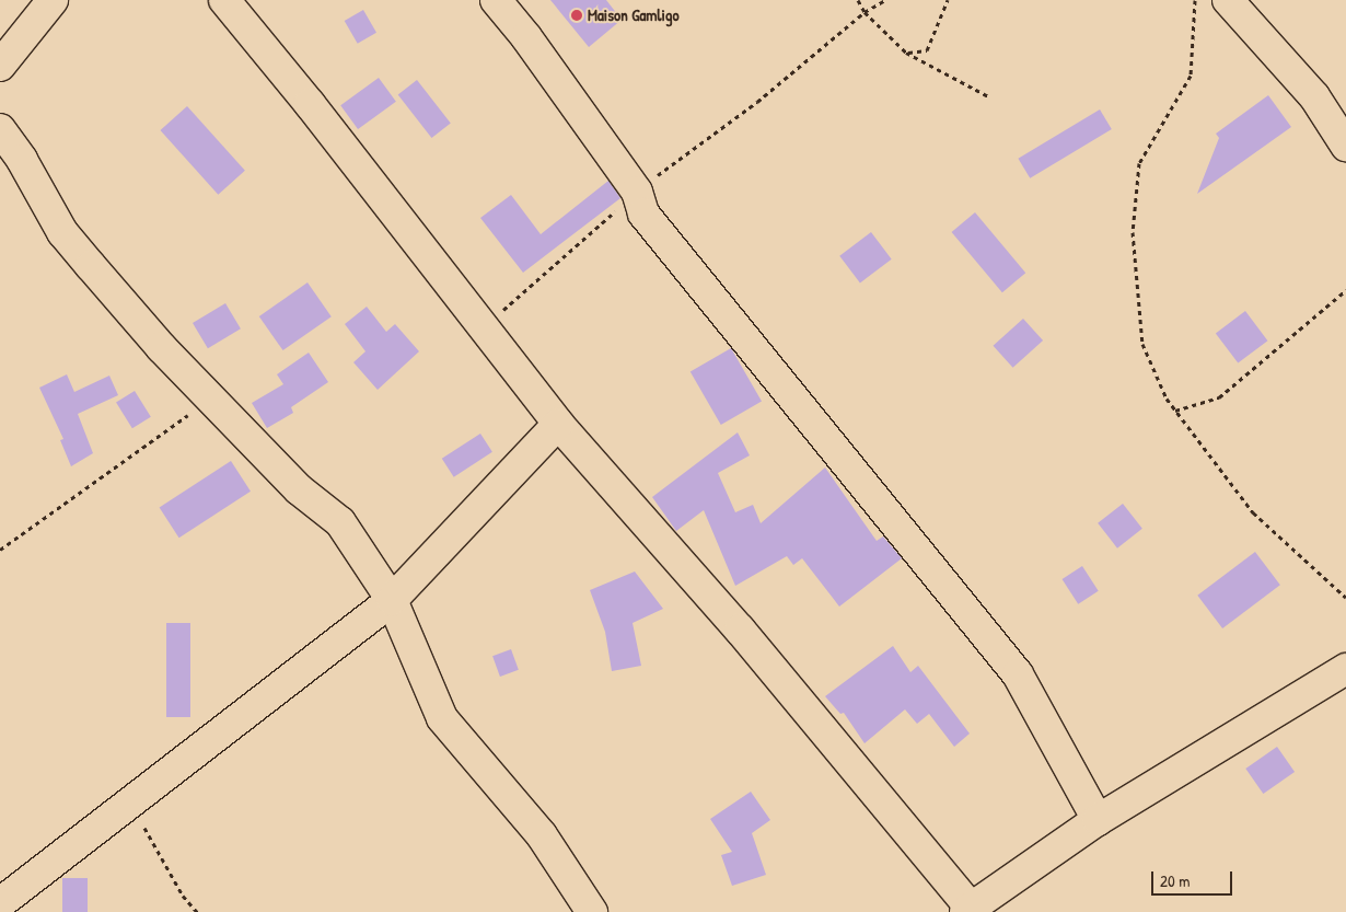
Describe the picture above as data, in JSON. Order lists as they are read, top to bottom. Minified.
{"places":["Maison Gamligo"],"scale_bar":"20 m"}
